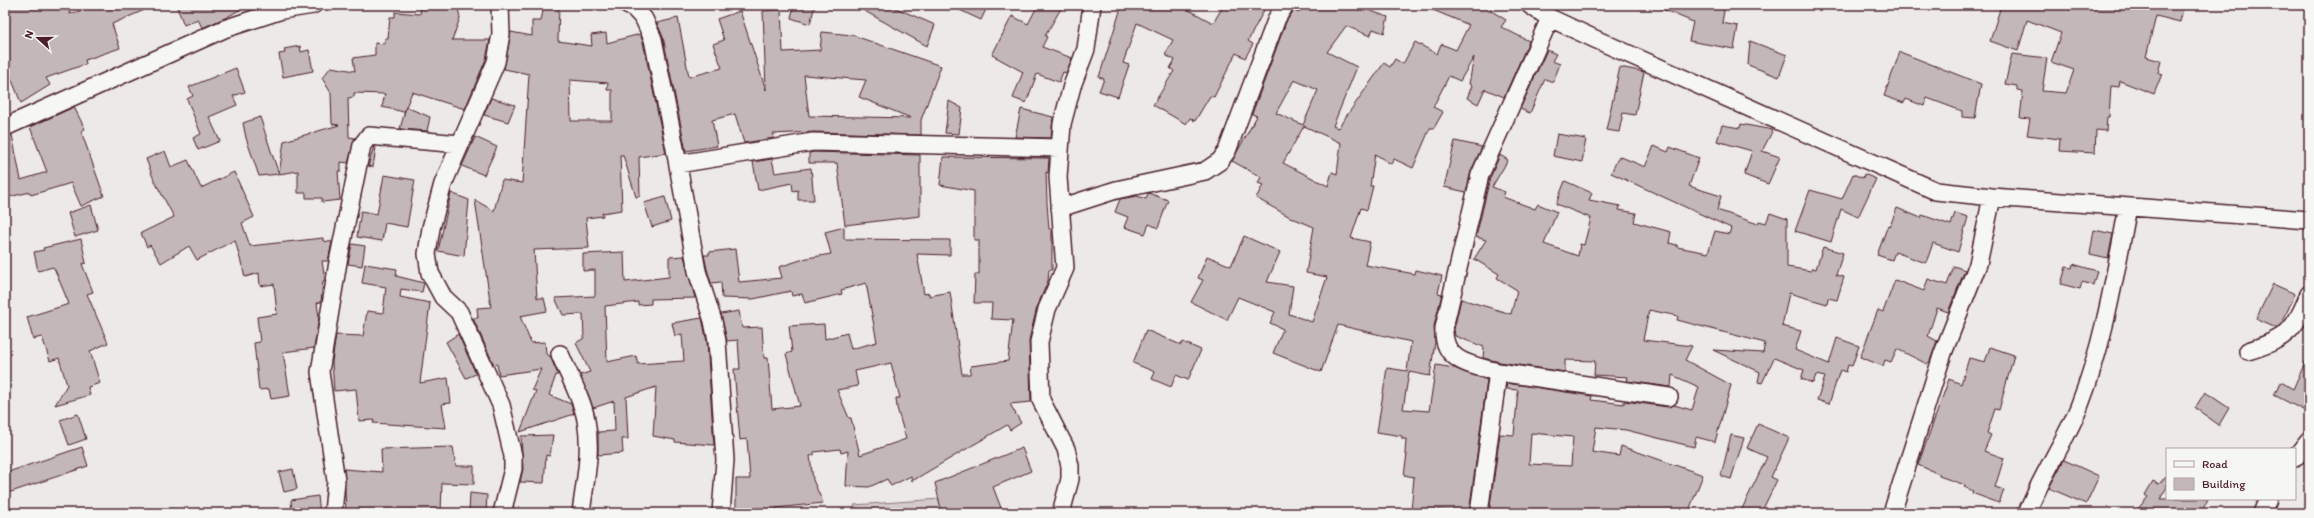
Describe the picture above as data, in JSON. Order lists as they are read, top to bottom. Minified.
{"legend":["Road","Building"],"north":"left"}
